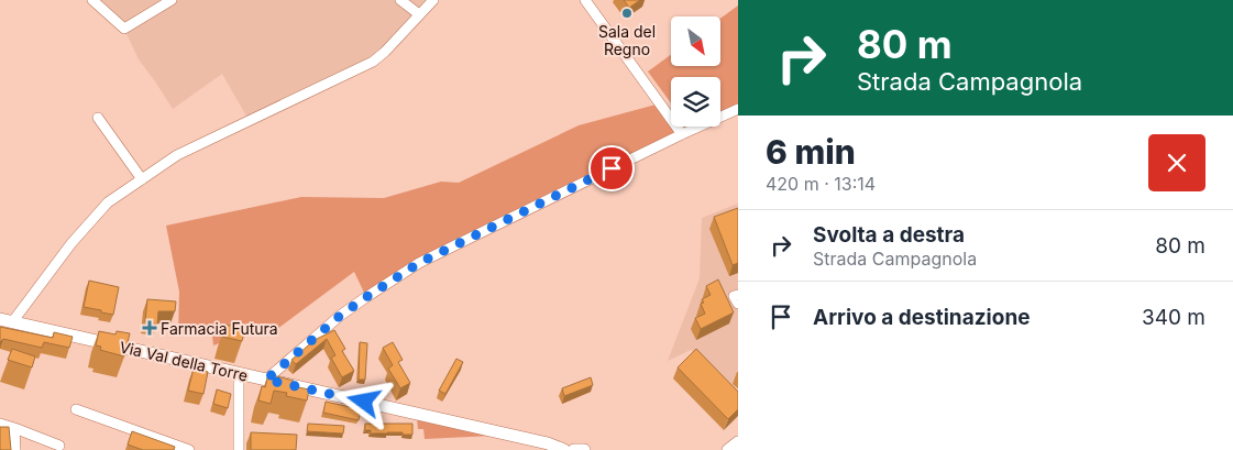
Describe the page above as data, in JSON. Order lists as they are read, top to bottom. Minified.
{"streets":{"street":["Via Val della Torre"]},"places":{"other":["Sala del Regno"],"health":["Farmacia Futura"]},"north":"bottom right","page":{"turn":["80 m","Strada Campagnola"],"heading":["6 min","420 m · 13:14"],"list":[{"name":"Svolta a destra","note":"Strada Campagnola","value":"80 m"},{"name":"Arrivo a destinazione","value":"340 m"}]}}
